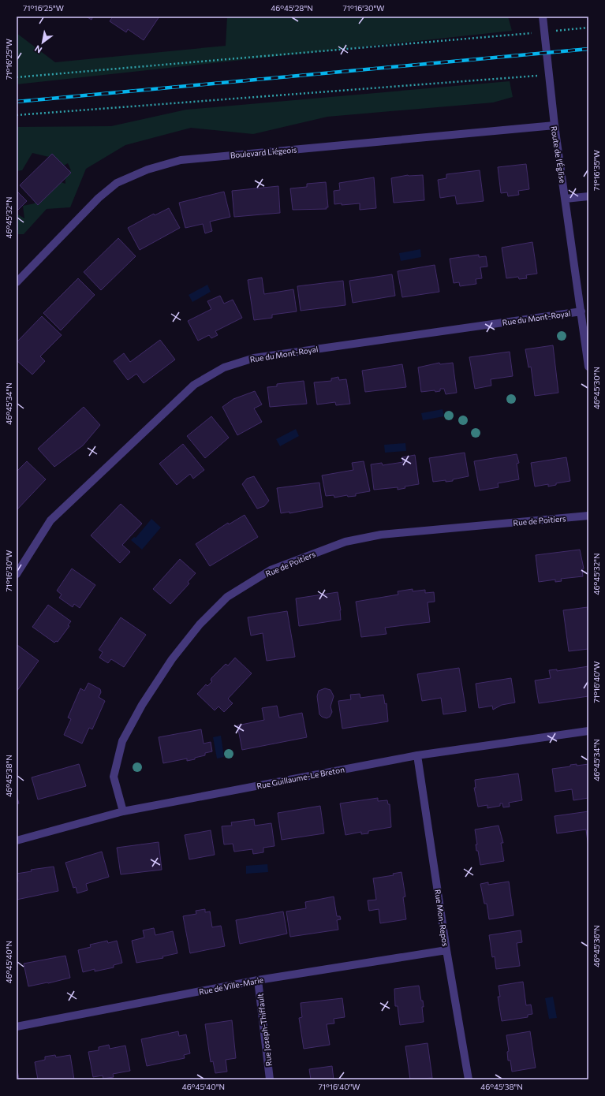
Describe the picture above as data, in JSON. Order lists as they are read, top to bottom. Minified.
{"streets":{"street":["Boulevard Liégeois","Route de l'Église","Rue du Mont-Royal","Rue de Poitiers","Rue Guillaume-Le Breton","Rue Mon-Repos","Rue de Ville-Marie","Rue Joseph-Thiffault"]},"crossings":[["Boulevard Liégeois","Route de l'Église"],["Route de l'Église","Rue du Mont-Royal"],["Rue de Poitiers","Rue Guillaume-Le Breton"],["Rue Guillaume-Le Breton","Rue Mon-Repos"],["Rue Mon-Repos","Rue de Ville-Marie"],["Rue de Ville-Marie","Rue Joseph-Thiffault"]],"north":"bottom left","coordinates":["71°16'25\"W","46°45'28\"N","71°16'30\"W","71°16'35\"W","46°45'32\"N","46°45'30\"N","46°45'34\"N","71°16'40\"W","46°45'38\"N","46°45'36\"N","46°45'40\"N"]}
